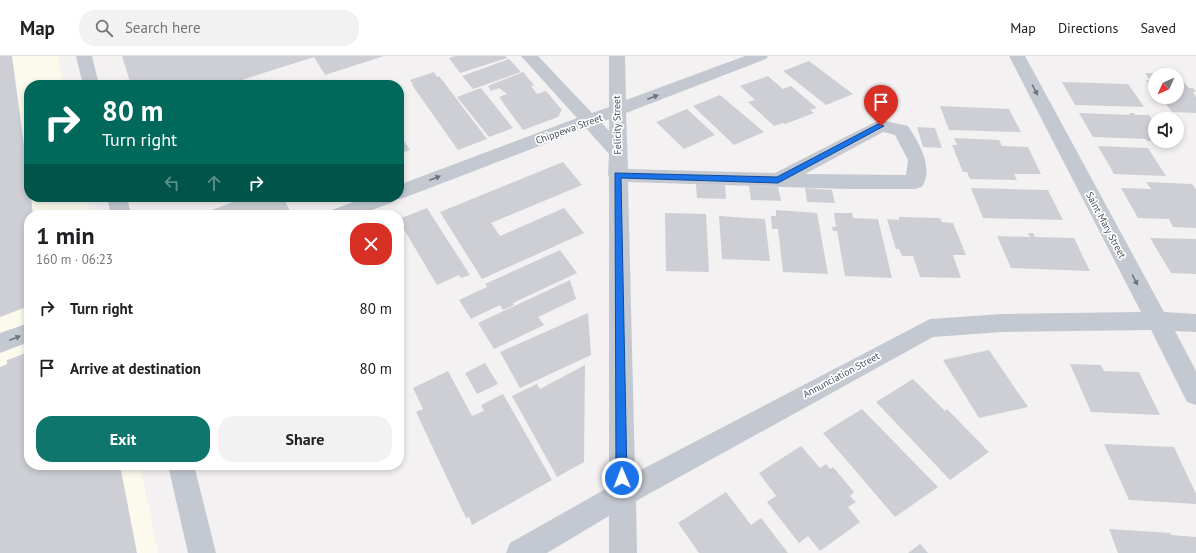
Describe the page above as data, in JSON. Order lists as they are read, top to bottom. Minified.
{"streets":{"street":["Felicity Street","Chippewa Street","Saint Mary Street","Annunciation Street"]},"crossings":[["Felicity Street","Chippewa Street"],["Felicity Street","Annunciation Street"],["Saint Mary Street","Annunciation Street"]],"one_way":["Saint Mary Street"],"north":"bottom left","page":{"header":"Map","search":"Search here","nav":["Map","Directions","Saved"],"turn":["80 m","Turn right"],"heading":["1 min","160 m · 06:23"],"list":[{"name":"Turn right","value":"80 m"},{"name":"Arrive at destination","value":"80 m"}],"buttons":["Exit","Share"]}}
